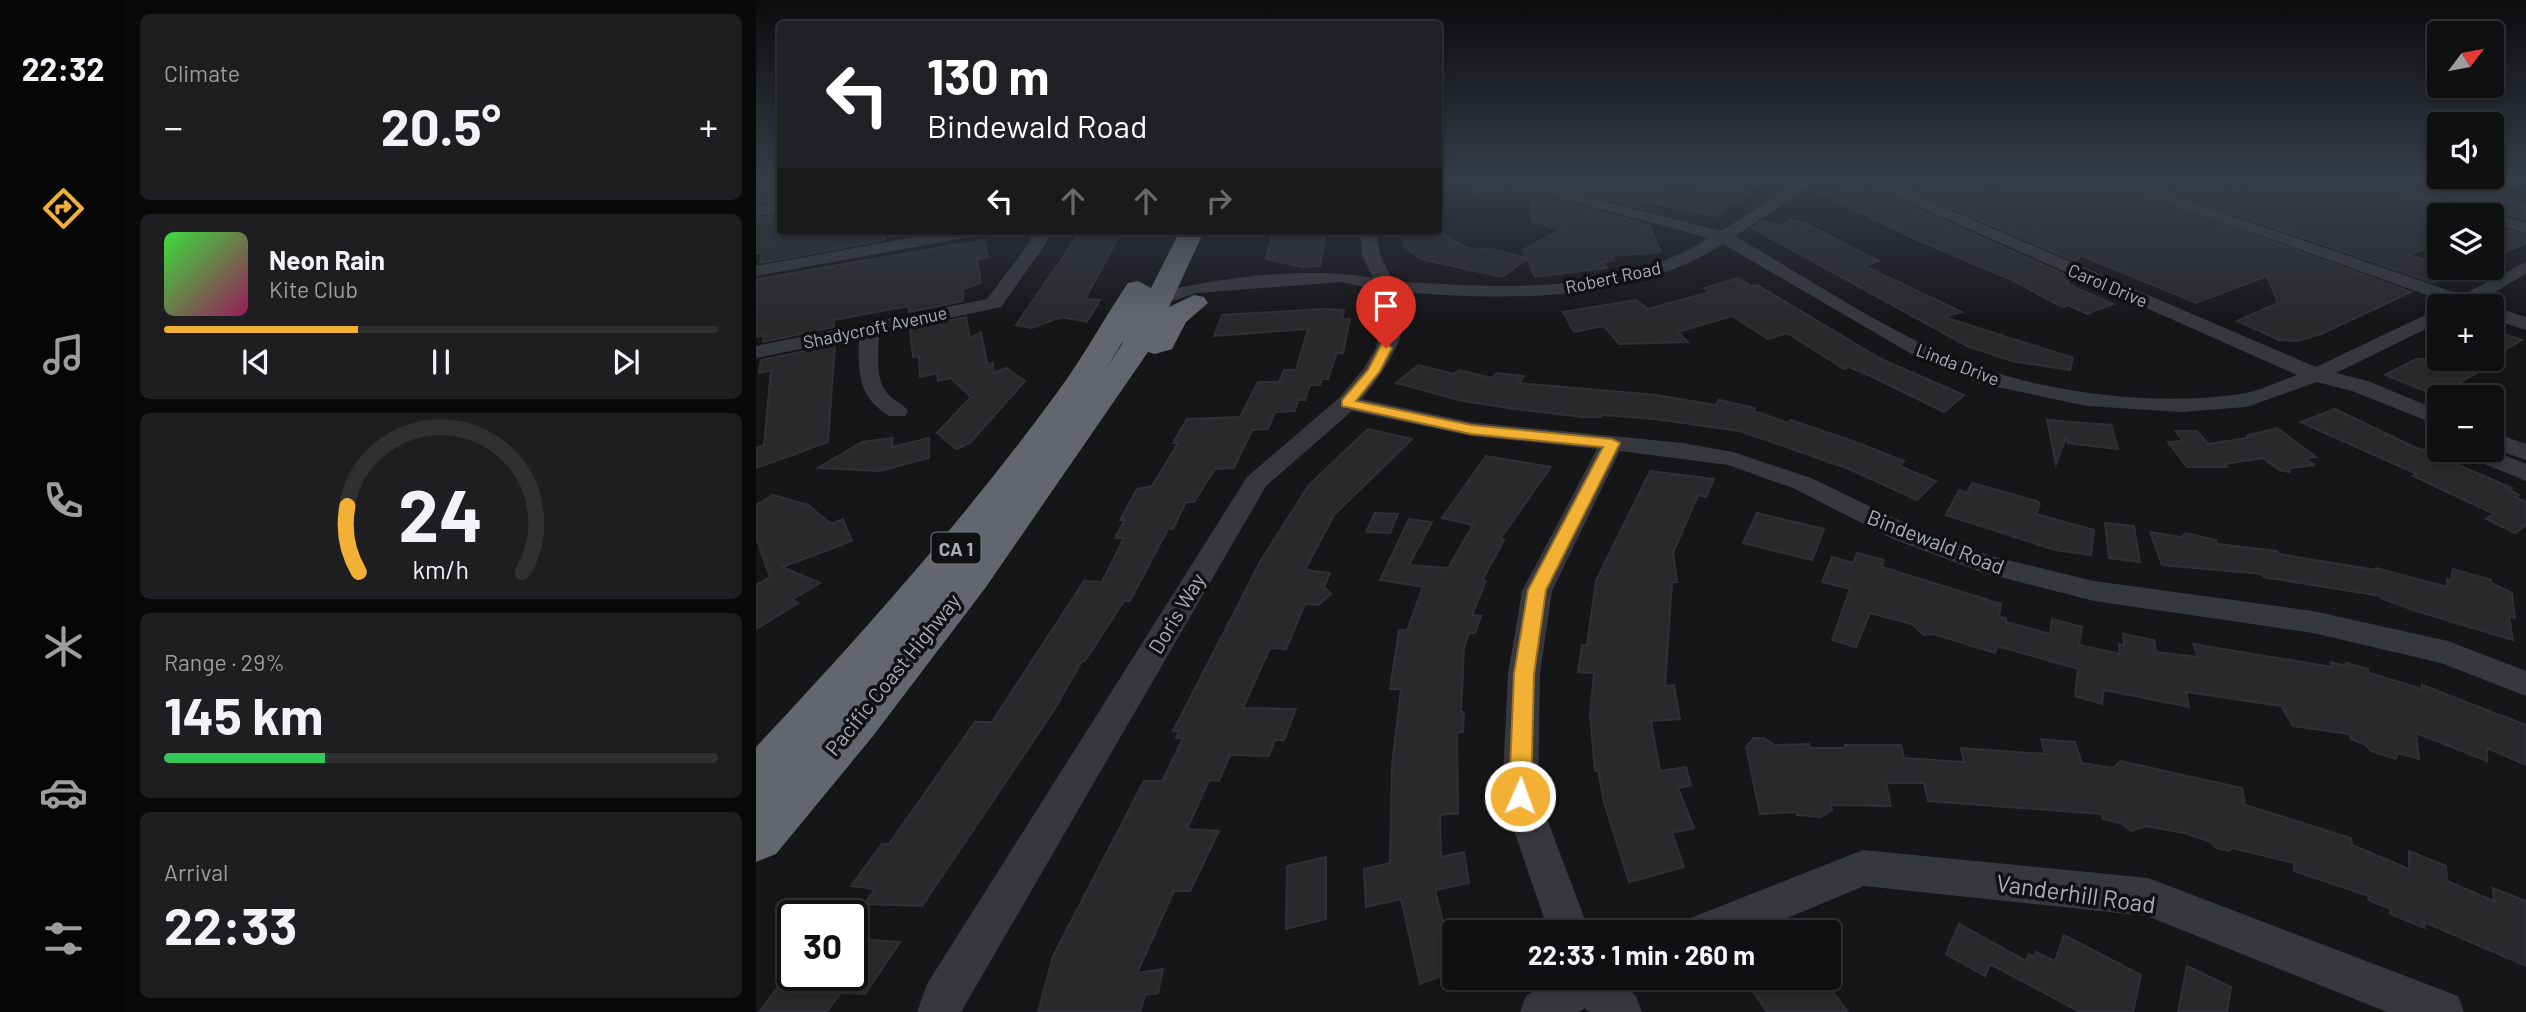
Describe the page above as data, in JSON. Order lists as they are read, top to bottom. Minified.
{"streets":{"highway":["CA 1","Pacific Coast Highway"],"street":["Robert Road","Carol Drive","Shadycroft Avenue","Linda Drive","Bindewald Road","Doris Way","Vanderhill Road"]},"crossings":[["Robert Road","Linda Drive"],["Robert Road","CA 1"],["Robert Road","Doris Way"],["Robert Road","Pacific Coast Highway"],["Carol Drive","Linda Drive"],["Bindewald Road","Doris Way"],["CA 1","Pacific Coast Highway"]],"north":"top right","page":{"tabs":"22:32","tile":["Climate",["Range · 29%","145 km"],["Arrival","22:33"]],"map_buttons":["+","−"],"turn":["130 m","Bindewald Road"],"heat":["−","20.5°","+"],"song":["Neon Rain","Kite Club"],"limit":"30","trip":"22:33 · 1 min · 260 m","gauge":["24","km/h"]}}
